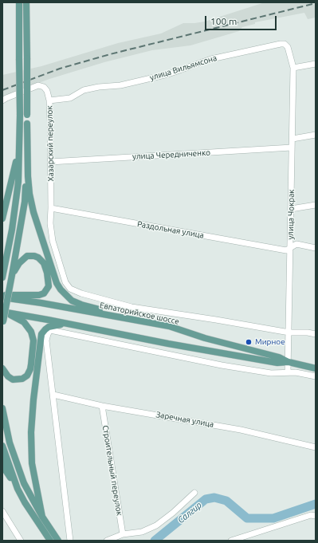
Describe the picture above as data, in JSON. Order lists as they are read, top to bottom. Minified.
{"streets":{"main road":["Евпаторийское шоссе"],"street":["улица Вильямсона","Хазарский переулок","улица Чередниченко","улица Чокрак","Раздольная улица","Заречная улица","Строительный переулок"]},"crossings":[["улица Вильямсона","Хазарский переулок"],["улица Вильямсона","улица Чокрак"],["Хазарский переулок","улица Чередниченко"],["Хазарский переулок","улица Чокрак"],["Хазарский переулок","Раздольная улица"],["улица Чередниченко","улица Чокрак"],["улица Чокрак","Раздольная улица"],["улица Чокрак","Евпаторийское шоссе"],["Заречная улица","Строительный переулок"]],"water":["Салгир"],"places":["Мирное"],"scale_bar":"100 m"}
